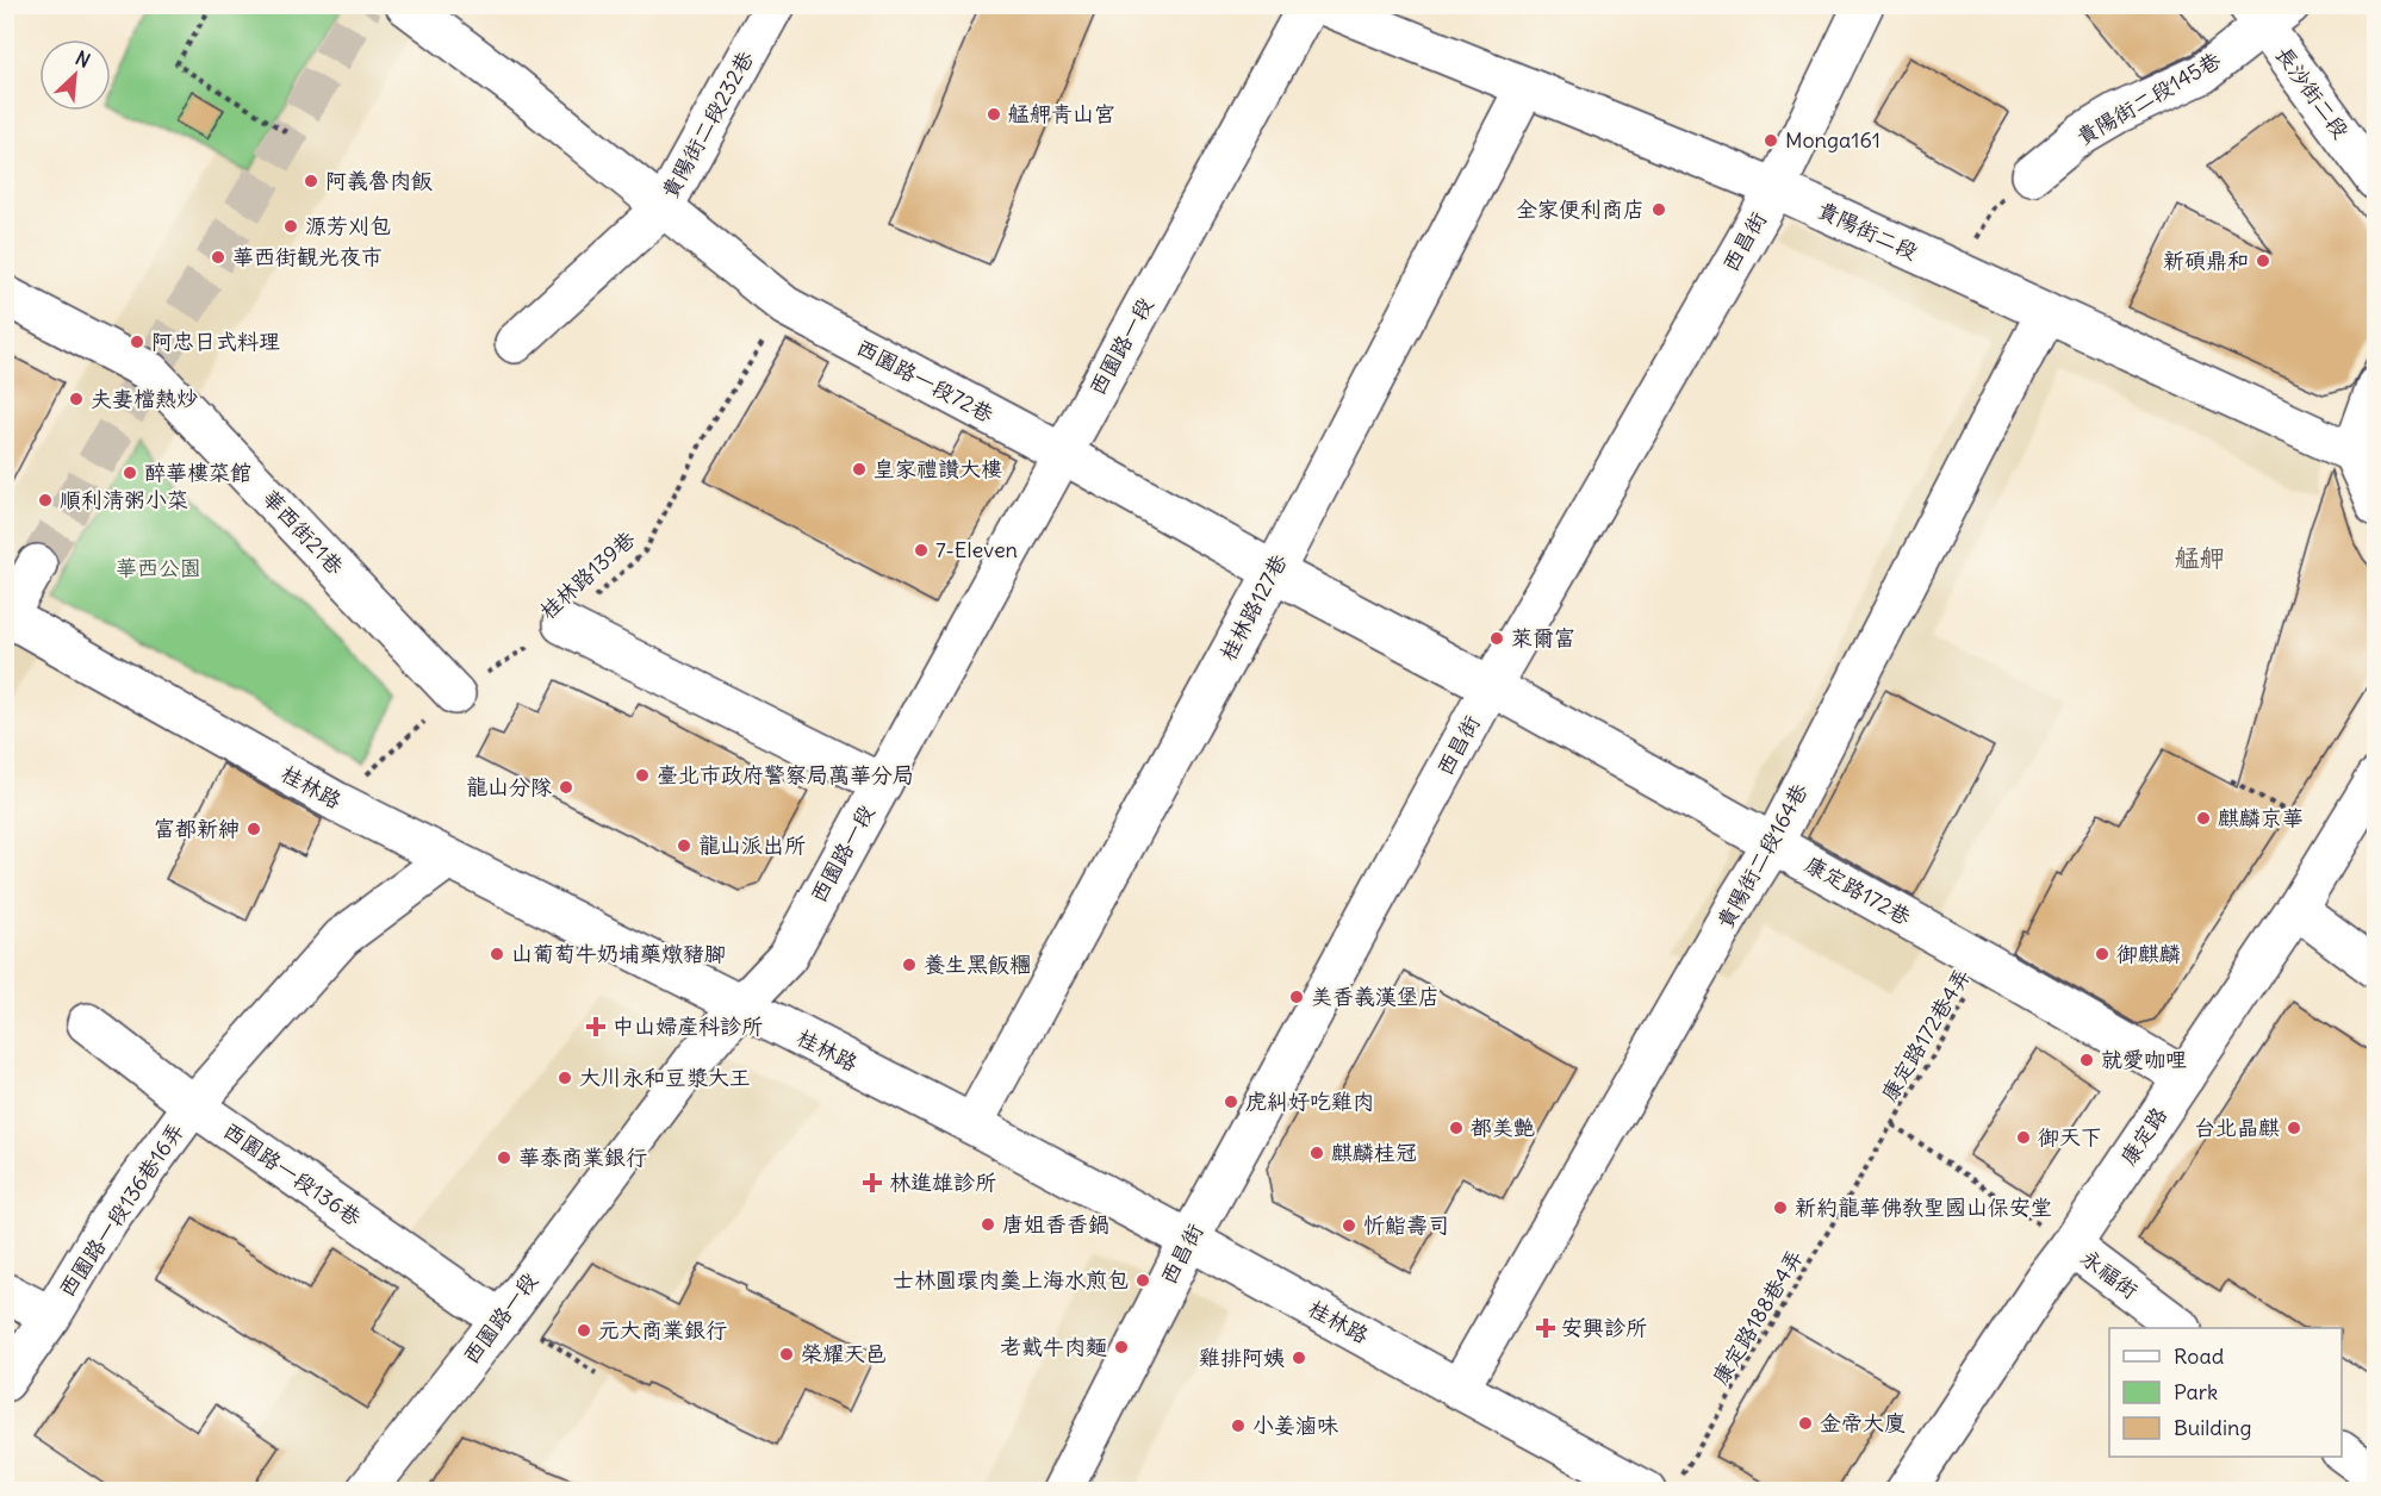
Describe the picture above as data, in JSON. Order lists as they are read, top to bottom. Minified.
{"streets":{"street":["長沙街二段","貴陽街二段145巷","貴陽街二段232巷","貴陽街二段","西昌街","西園路一段","西園路一段72巷","華西街21巷","桂林路127巷","桂林路","貴陽街二段164巷","康定路172巷","康定路","西園路一段136巷","西園路一段136巷16弄","永福街"],"path":["桂林路139巷","康定路172巷4弄","康定路188巷4弄"]},"crossings":[["長沙街二段","貴陽街二段145巷"],["貴陽街二段232巷","西園路一段72巷"],["貴陽街二段","西昌街"],["貴陽街二段","桂林路127巷"],["貴陽街二段","貴陽街二段164巷"],["西昌街","西園路一段72巷"],["西昌街","桂林路"],["西昌街","康定路172巷"],["西園路一段","西園路一段72巷"],["西園路一段","桂林路"],["西園路一段","西園路一段136巷"],["西園路一段72巷","桂林路139巷"],["西園路一段72巷","桂林路127巷"],["西園路一段72巷","康定路172巷"],["華西街21巷","桂林路139巷"],["桂林路139巷","桂林路"],["桂林路127巷","桂林路"],["桂林路","貴陽街二段164巷"],["桂林路","西園路一段136巷16弄"],["桂林路","康定路188巷4弄"],["貴陽街二段164巷","康定路172巷"],["康定路172巷","康定路172巷4弄"],["康定路172巷","康定路"],["康定路172巷4弄","康定路188巷4弄"],["康定路","永福街"],["西園路一段136巷","西園路一段136巷16弄"]],"districts":["艋舺"],"parks":["華西公園"],"places":{"other":["艋舺青山宮","Monga161","阿義魯肉飯","全家便利商店","源芳刈包","華西街観光夜市","新碩鼎和","阿忠日式料理","夫妻檔熱炒","皇家禮讚大樓","醉華樓菜館","順利清粥小菜","7-Eleven","萊爾富","臺北市政府警察局萬華分局","龍山分隊","麒麟京華","富都新紳","龍山派出所","山葡萄牛奶埔藥燉豬腳","御麒麟","養生黑飯糰","美香義漢堡店","就愛咖哩","大川永和豆漿大王","虎糾好吃雞肉","都美艷","台北晶麒","御天下","麒麟桂冠","華泰商業銀行","新約龍華佛教聖國山保安堂","唐姐香香鍋","忻鮨壽司","士林圓環肉羹上海水煎包","元大商業銀行","老戴牛肉麵","榮耀天邑","雞排阿姨","金帝大廈","小姜滷味"],"health":["中山婦產科診所","林進雄診所","安興診所"]},"legend":["Road","Park","Building"],"north":"top right"}
